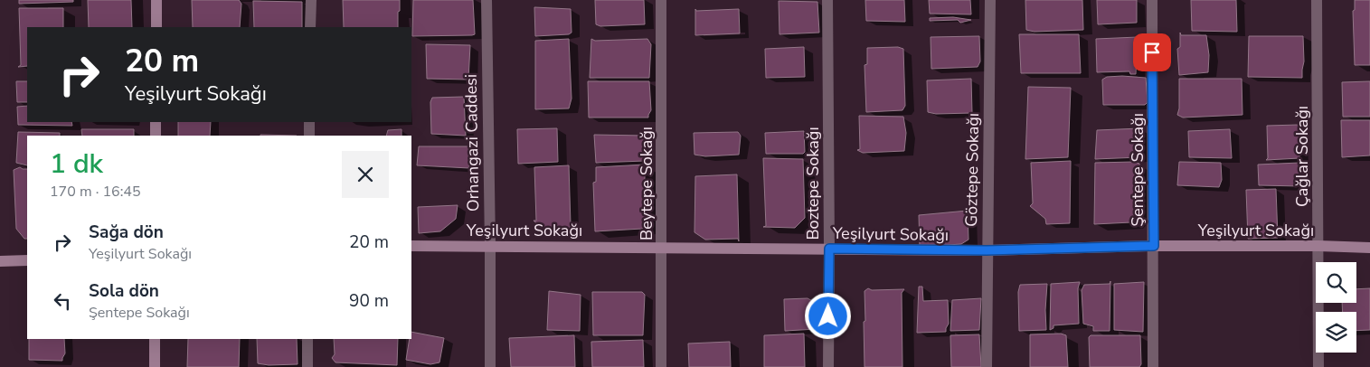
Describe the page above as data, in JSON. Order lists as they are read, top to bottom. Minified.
{"streets":{"main road":["Yeşilyurt Sokağı"],"street":["Orhangazi Caddesi","Çağlar Sokağı","Göztepe Sokağı","Şentepe Sokağı","Beytepe Sokağı","Boztepe Sokağı"]},"crossings":[["Orhangazi Caddesi","Yeşilyurt Sokağı"],["Çağlar Sokağı","Yeşilyurt Sokağı"],["Göztepe Sokağı","Yeşilyurt Sokağı"],["Şentepe Sokağı","Yeşilyurt Sokağı"],["Beytepe Sokağı","Yeşilyurt Sokağı"],["Boztepe Sokağı","Yeşilyurt Sokağı"]],"page":{"turn":["20 m","Yeşilyurt Sokağı"],"heading":["1 dk","170 m · 16:45"],"list":[{"name":"Sağa dön","note":"Yeşilyurt Sokağı","value":"20 m"},{"name":"Sola dön","note":"Şentepe Sokağı","value":"90 m"}]}}
